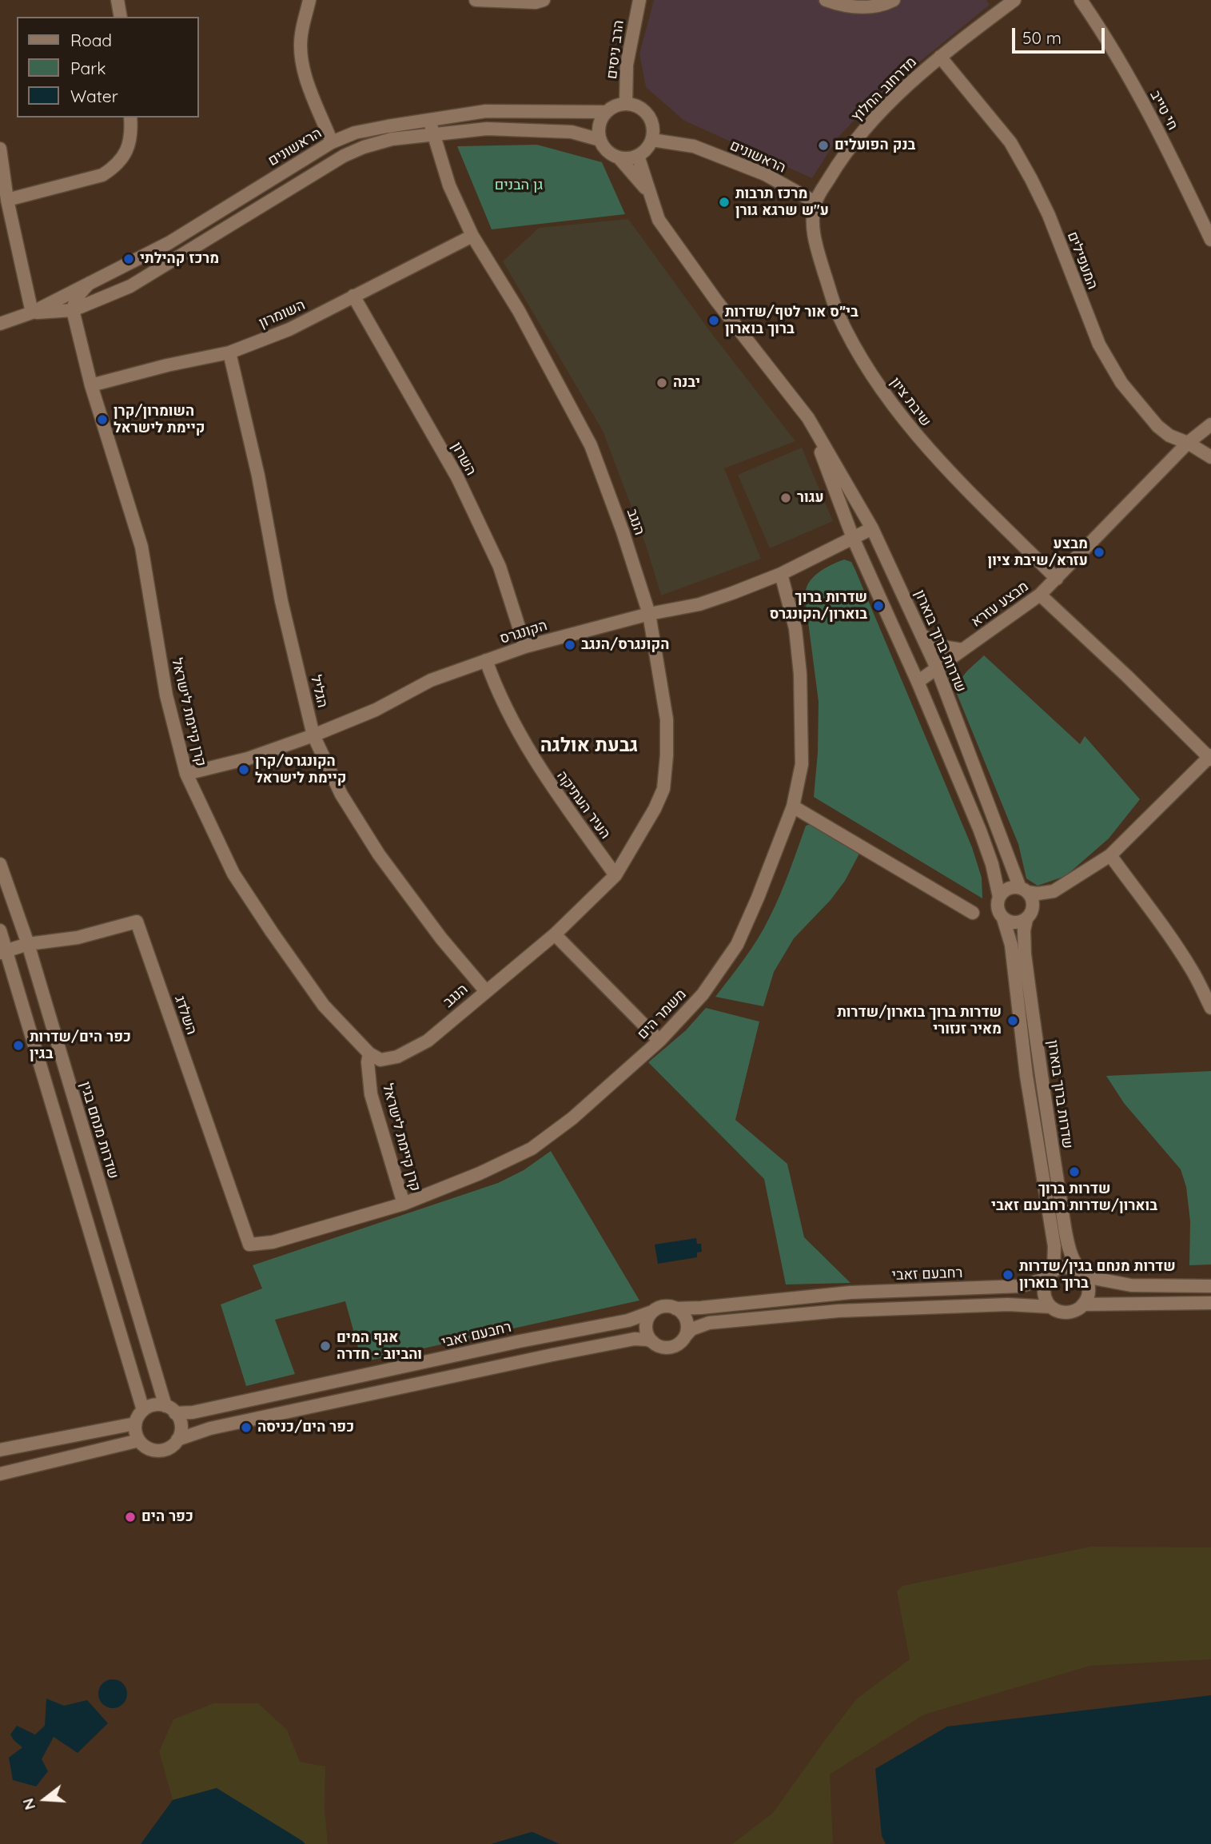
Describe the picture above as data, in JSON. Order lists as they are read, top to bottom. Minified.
{"streets":{"street":["הרב ניסים","מדרחוב החלוץ","חי טייב","הראשונים","המעפילים","השומרון","שיבת ציון","השרון","הנגב","מבצע עזרא","הקונגרס","שדרות ברוך בוארון","הגליל","קרן קיימת לישראל","העיר העתיקה","משמר הים","השלדג","שדרות מנחם בגין","רחבעם זאבי"]},"crossings":[["הרב ניסים","הראשונים"],["הרב ניסים","שדרות ברוך בוארון"],["מדרחוב החלוץ","הראשונים"],["מדרחוב החלוץ","המעפילים"],["מדרחוב החלוץ","שיבת ציון"],["הראשונים","שיבת ציון"],["הראשונים","הנגב"],["הראשונים","שדרות ברוך בוארון"],["הראשונים","קרן קיימת לישראל"],["המעפילים","מבצע עזרא"],["השומרון","השרון"],["השומרון","הנגב"],["השומרון","הגליל"],["השומרון","קרן קיימת לישראל"],["שיבת ציון","מבצע עזרא"],["השרון","הקונגרס"],["הנגב","הקונגרס"],["הנגב","הגליל"],["הנגב","קרן קיימת לישראל"],["הנגב","העיר העתיקה"],["מבצע עזרא","שדרות ברוך בוארון"],["הקונגרס","שדרות ברוך בוארון"],["הקונגרס","הגליל"],["הקונגרס","קרן קיימת לישראל"],["הקונגרס","העיר העתיקה"],["הקונגרס","משמר הים"],["שדרות ברוך בוארון","רחבעם זאבי"],["קרן קיימת לישראל","משמר הים"],["משמר הים","השלדג"],["השלדג","שדרות מנחם בגין"],["שדרות מנחם בגין","רחבעם זאבי"]],"districts":["גבעת אולגה"],"parks":["גן הבנים"],"places":["בנק הפועלים","מרכז תרבות ע\"ש שרגא גורן","מרכז קהילתי","בי״ס אור לטף/שדרות ברוך בוארון","יבנה","השומרון/קרן קיימת לישראל","עגור","מבצע עזרא/שיבת ציון","שדרות ברוך בוארון/הקונגרס","הקונגרס/הנגב","הקונגרס/קרן קיימת לישראל","שדרות ברוך בוארון/שדרות מאיר זנזורי","כפר הים/שדרות בגין","שדרות ברוך בוארון/שדרות רחבעם זאבי","שדרות מנחם בגין/שדרות ברוך בוארון","אגף המים והביוב - חדרה","כפר הים/כניסה","כפר הים"],"legend":["Road","Park","Water"],"scale_bar":"50 m","north":"left"}
